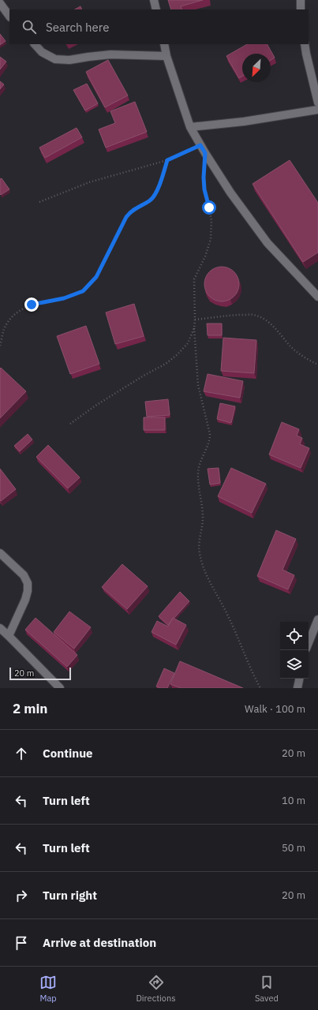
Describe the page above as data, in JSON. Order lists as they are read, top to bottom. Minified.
{"scale_bar":"20 m","north":"bottom left","page":{"search":"Search here","scale":"20 m","heading":["2 min","Walk · 100 m"],"list":[["Continue","20 m"],["Turn left","10 m"],["Turn left","50 m"],["Turn right","20 m"],"Arrive at destination"],"nav":["Map","Directions","Saved"]}}
